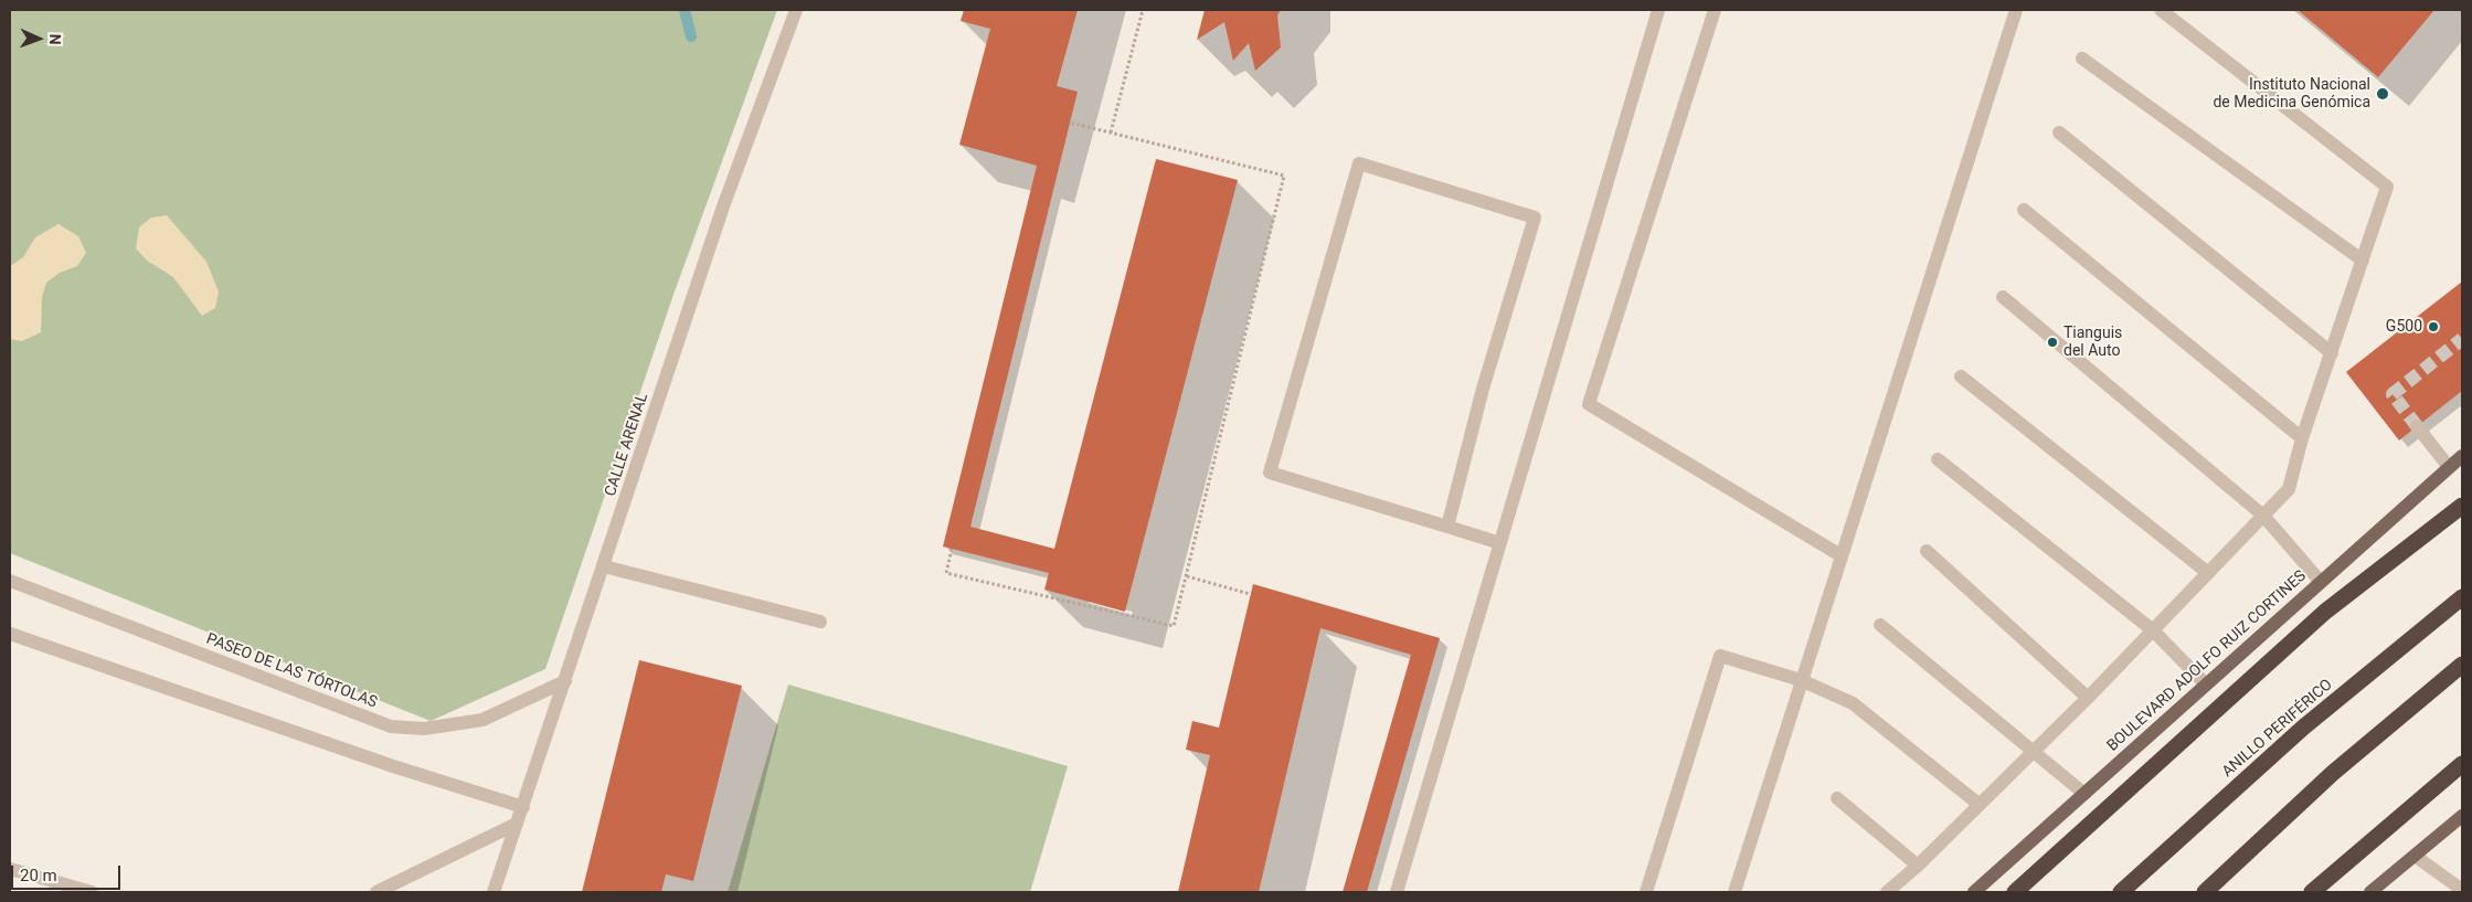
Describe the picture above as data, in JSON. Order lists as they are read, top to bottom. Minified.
{"streets":{"highway":["ANILLO PERIFÉRICO"],"main road":["BOULEVARD ADOLFO RUIZ CORTINES"],"street":["CALLE ARENAL","PASEO DE LAS TÓRTOLAS"]},"crossings":[["CALLE ARENAL","PASEO DE LAS TÓRTOLAS"]],"places":["Instituto Nacional de Medicina Genómica","G500","Tianguis del Auto"],"scale_bar":"20 m","north":"right"}
